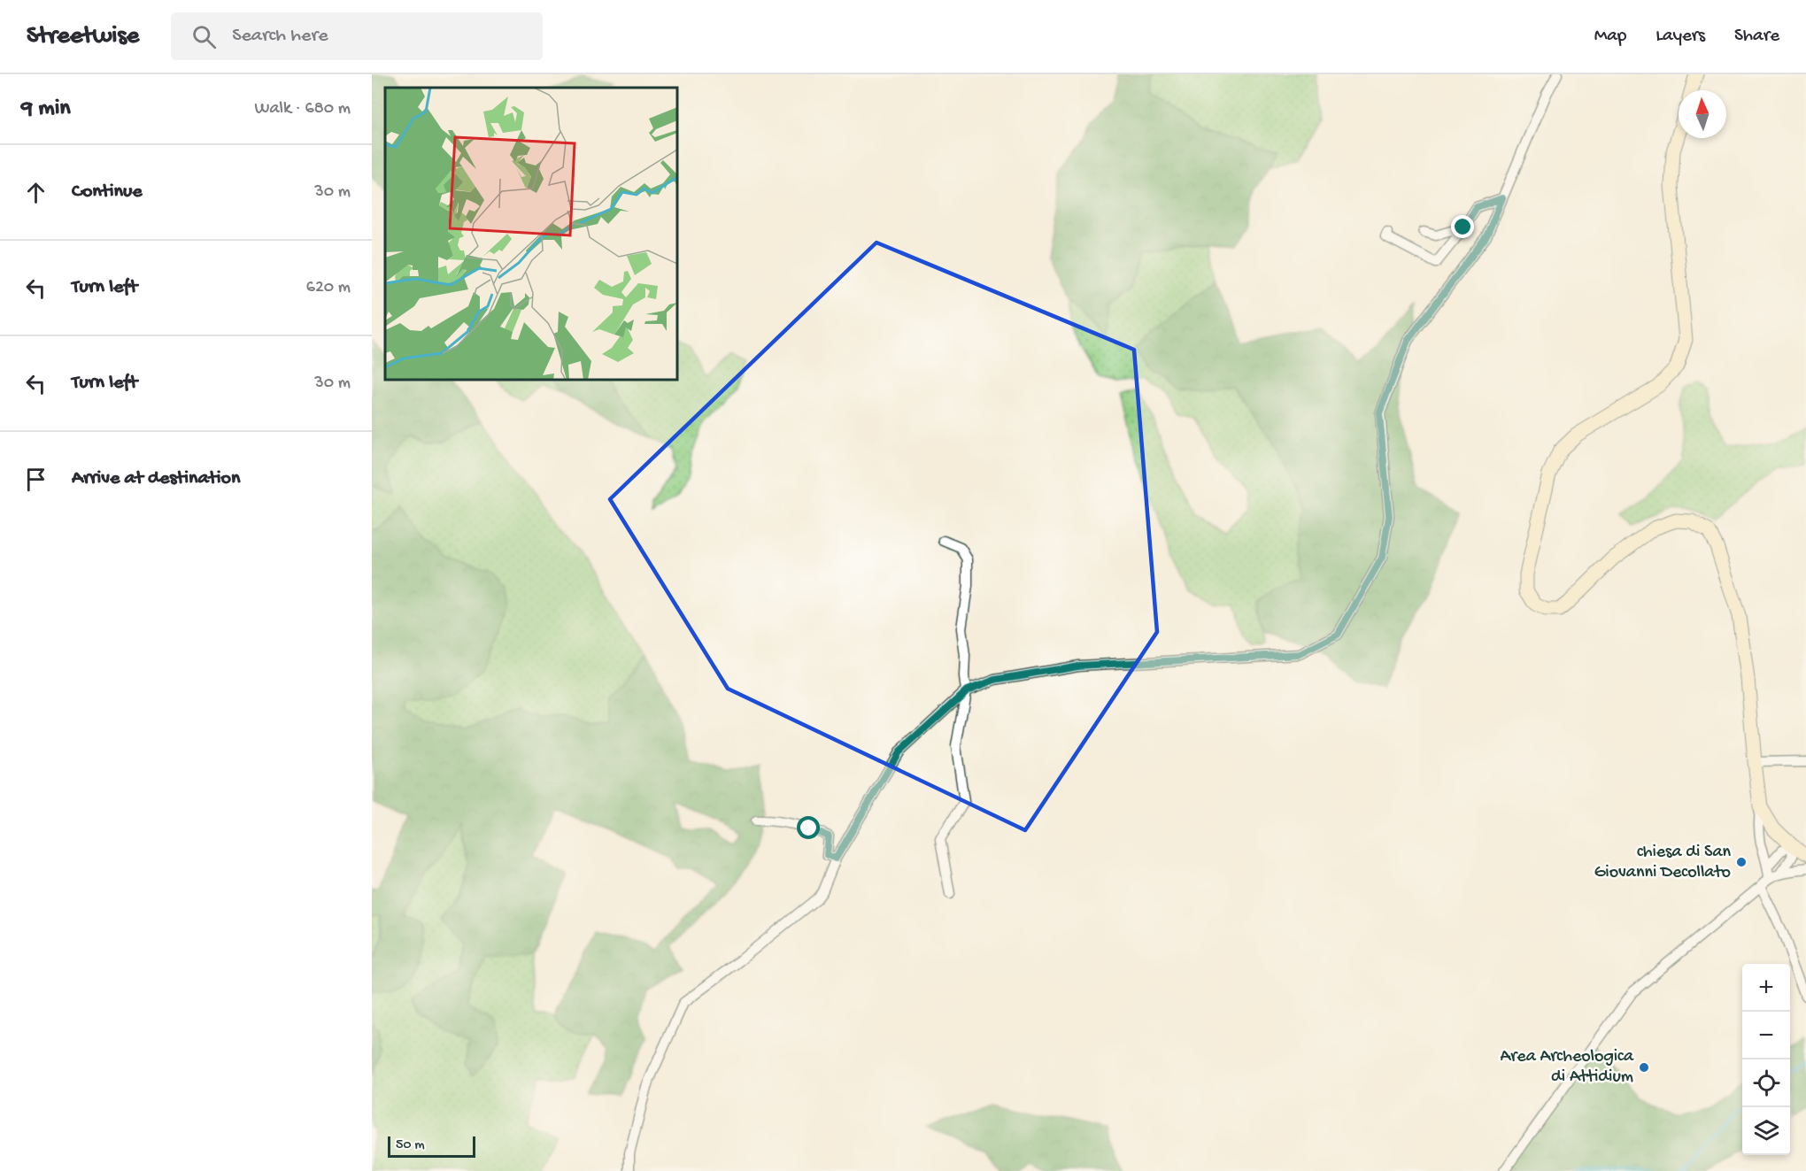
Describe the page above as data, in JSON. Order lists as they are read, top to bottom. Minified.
{"places":["chiesa di San Giovanni Decollato","Area Archeologica di Attidium"],"scale_bar":"50 m","north":"top","page":{"header":"Streetwise","search":"Search here","nav":["Map","Layers","Share"],"heading":["9 min","Walk · 680 m"],"list":[["Continue","30 m"],["Turn left","620 m"],["Turn left","30 m"],"Arrive at destination"],"map_buttons":["+","−"],"scale":"50 m"}}
